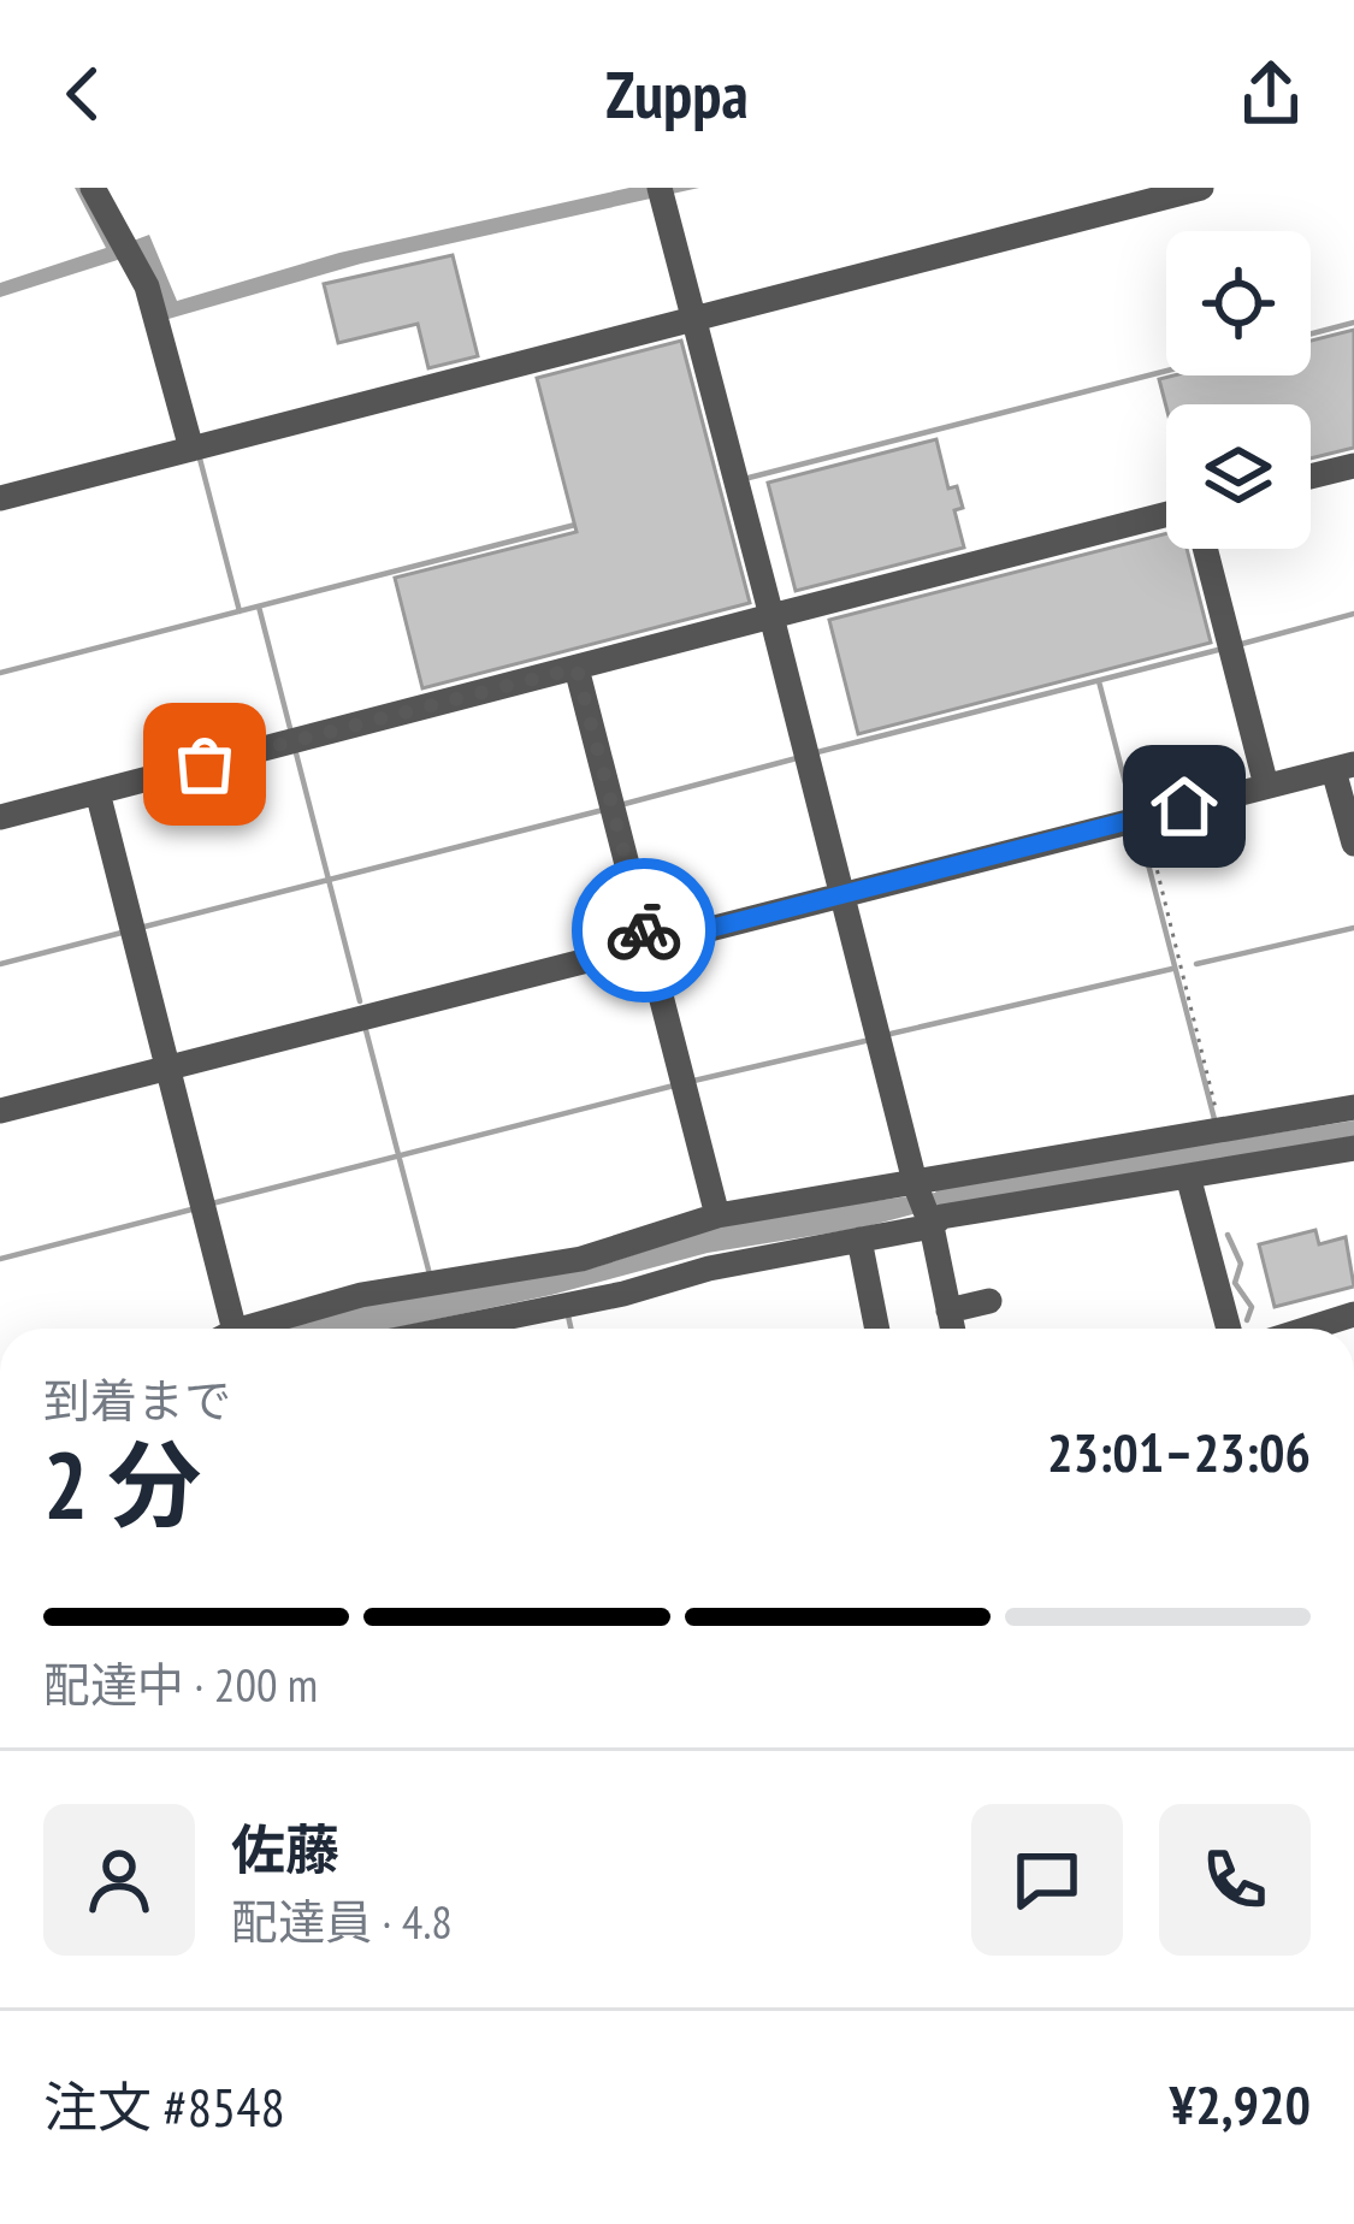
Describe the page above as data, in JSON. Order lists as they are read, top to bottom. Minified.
{"page":{"header":"Zuppa","heading":["2 分","到着まで","23:01–23:06"],"panel":["佐藤","配達員 · 4.8","注文 #8548","¥2,920"],"bar":"配達中 · 200 m"}}
